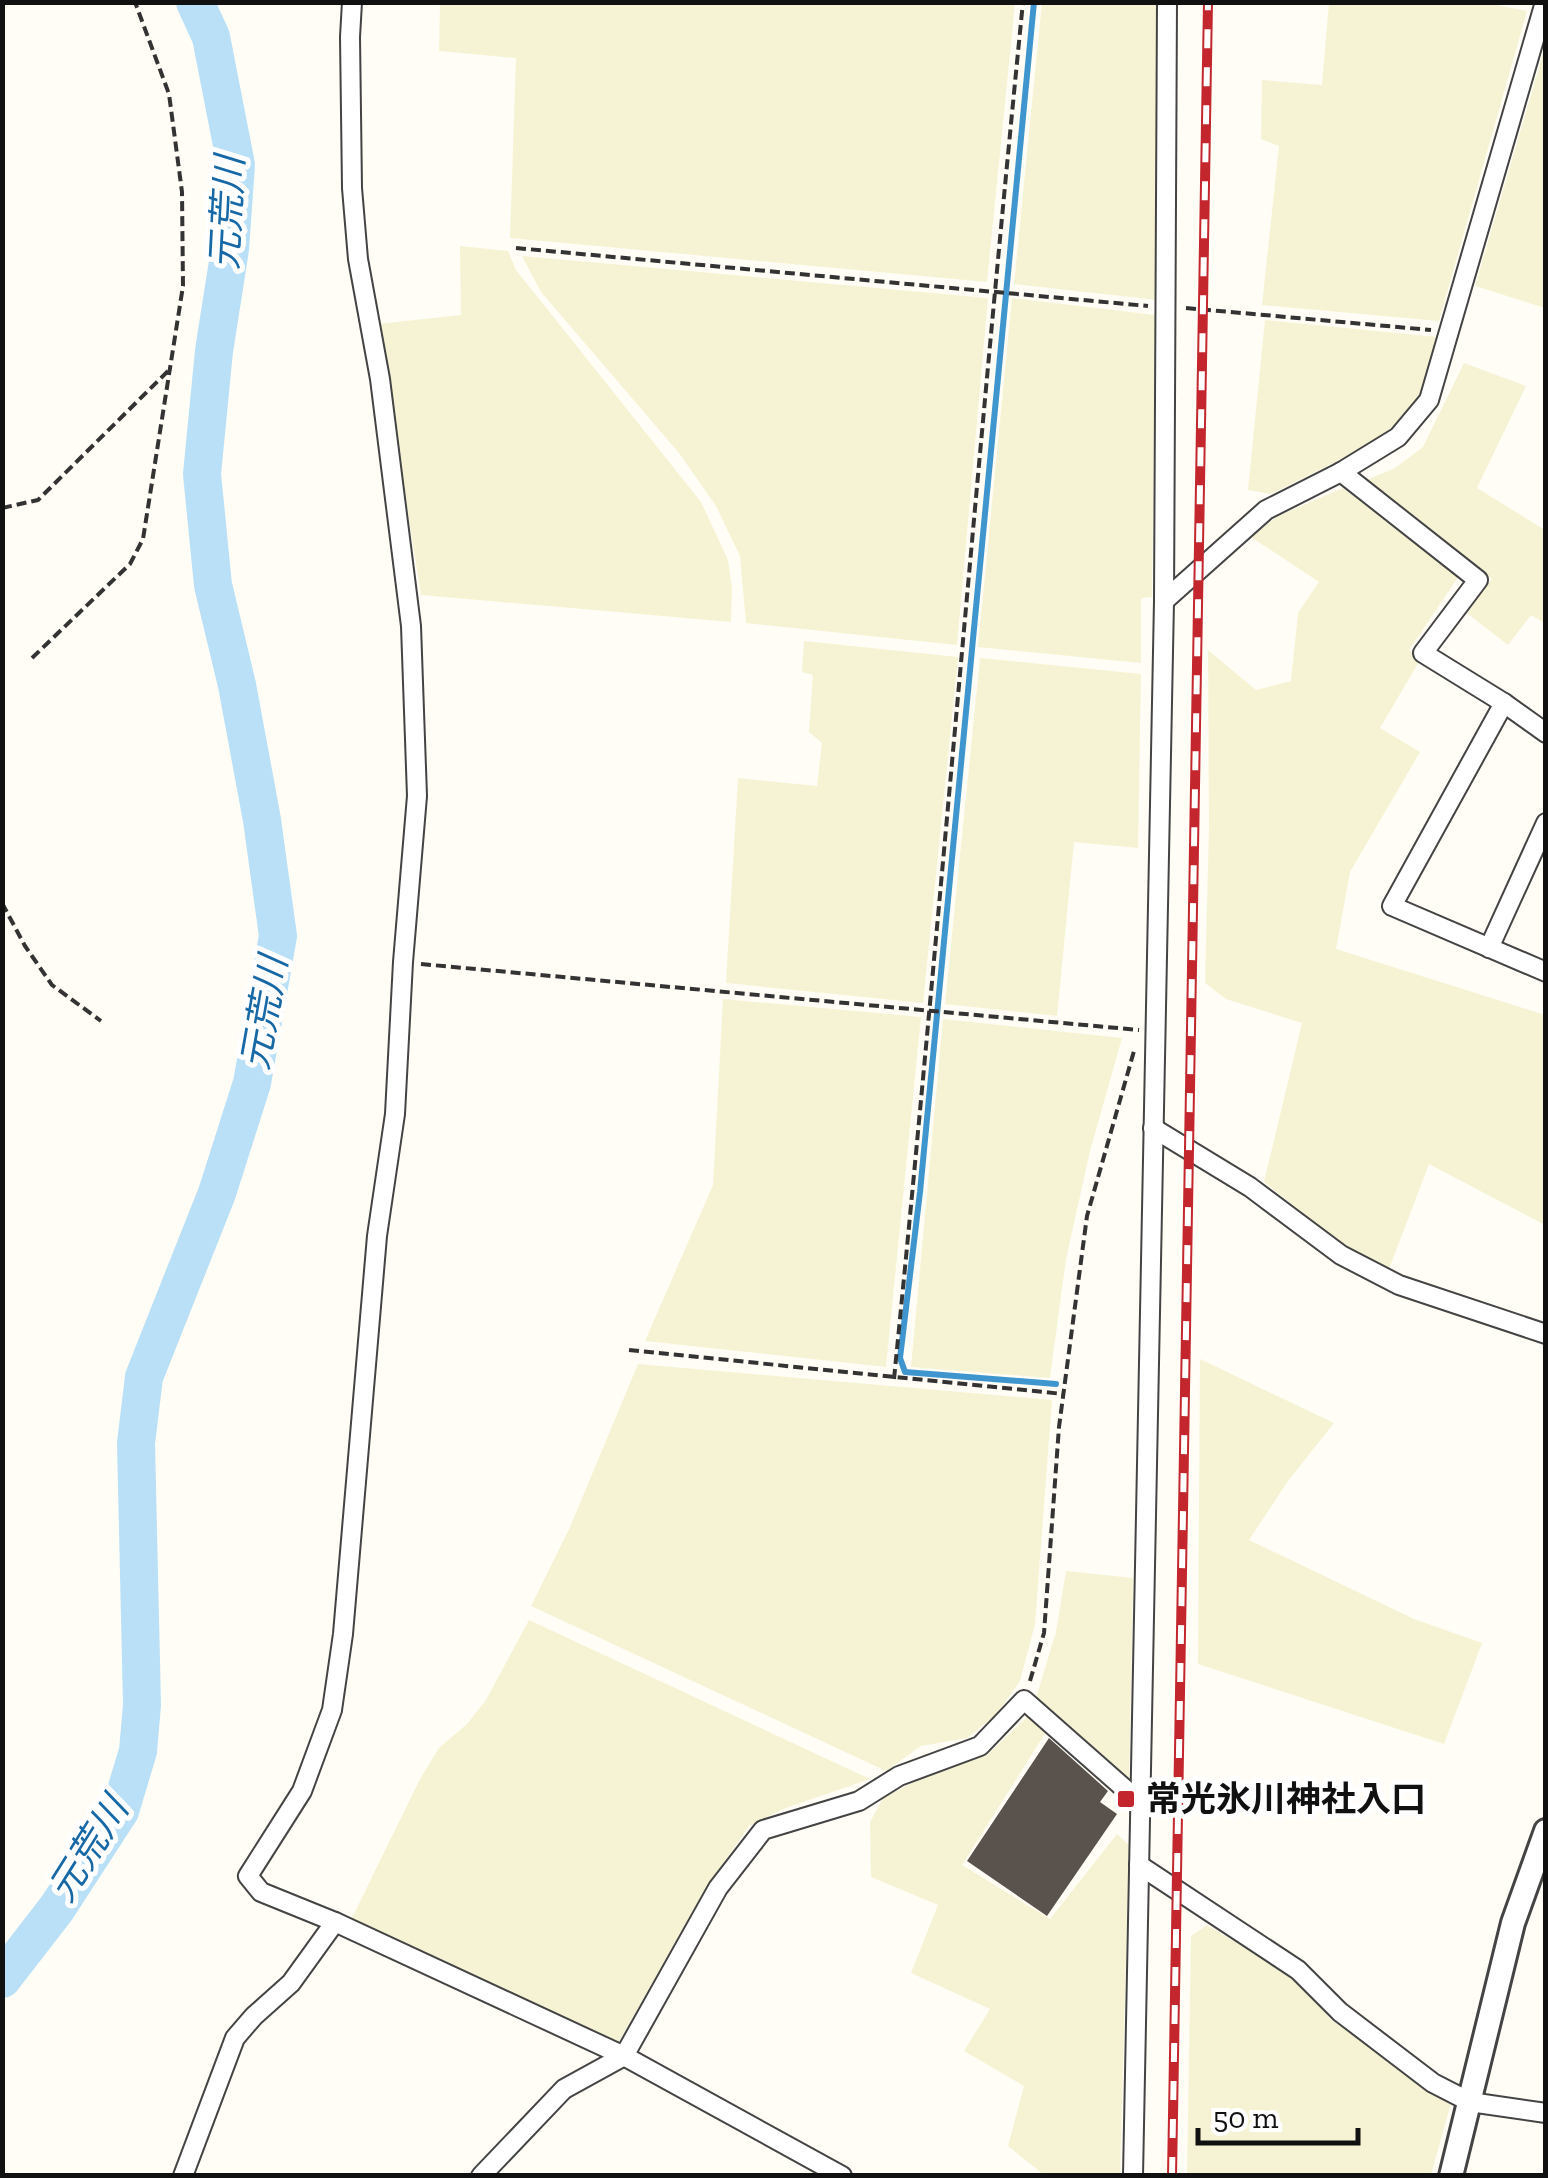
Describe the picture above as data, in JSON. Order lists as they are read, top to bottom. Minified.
{"water":["元荒川"],"places":{"transit":["常光氷川神社入口"]},"scale_bar":"50 m"}
